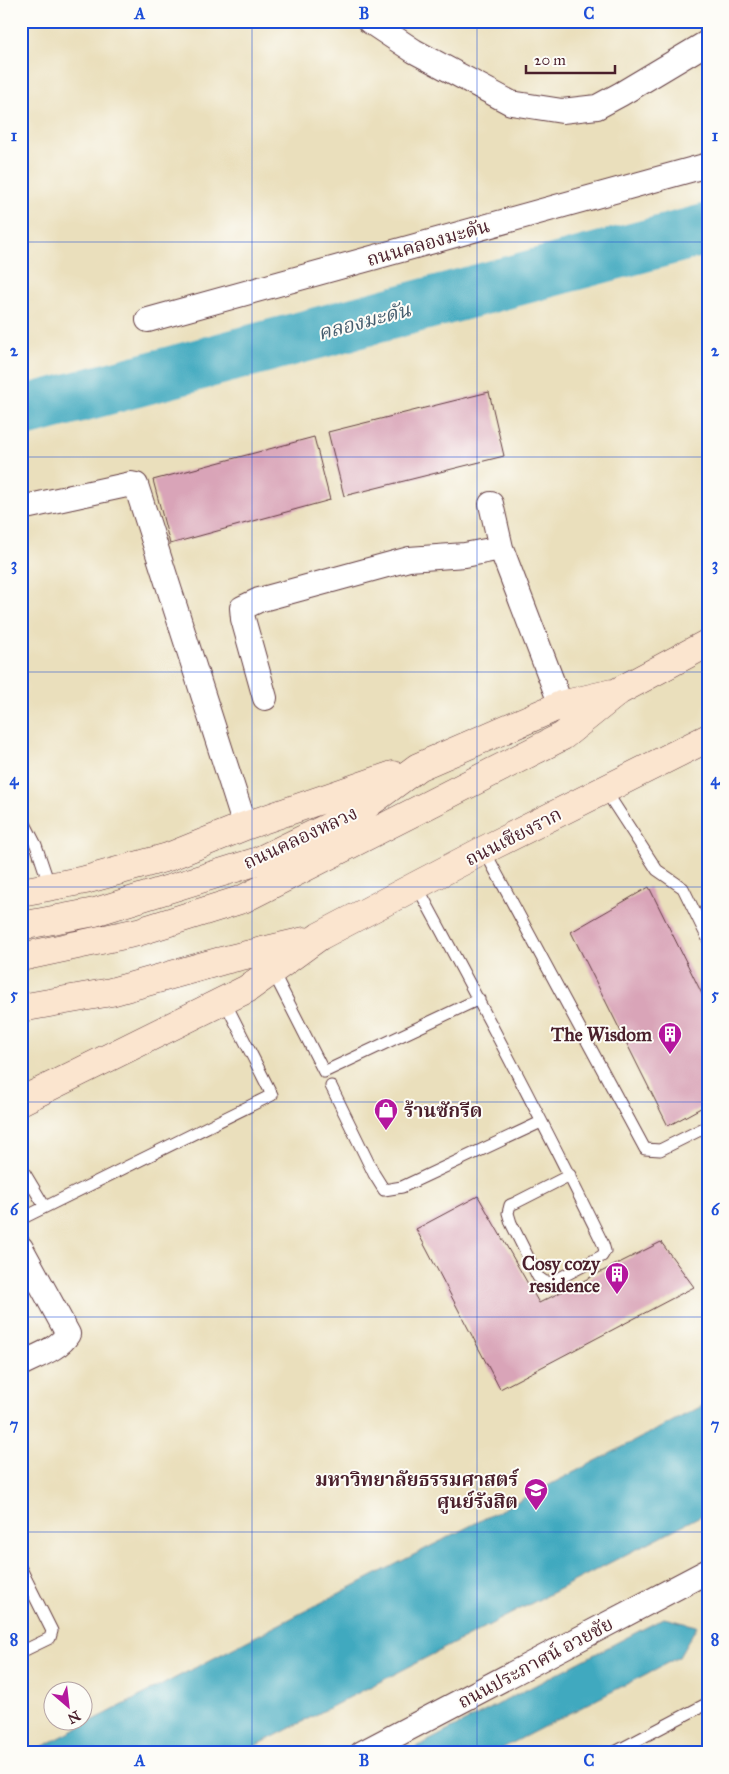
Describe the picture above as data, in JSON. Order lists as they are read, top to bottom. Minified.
{"streets":{"main road":["ถนนเชียงราก","ถนนคลองหลวง"],"street":["ถนนคลองมะดัน","ถนนประภาศน์ อวยชัย"]},"water":["คลองมะดัน"],"places":{"building":["The Wisdom","Cosy cozy residence"],"shop":["ร้านซักรีด"],"school or university":["มหาวิทยาลัยธรรมศาสตร์ ศูนย์รังสิต"]},"scale_bar":"20 m","north":"bottom right","grid":{"columns":["A","B","C"],"rows":["1","2","3","4","5","6","7","8"]}}
